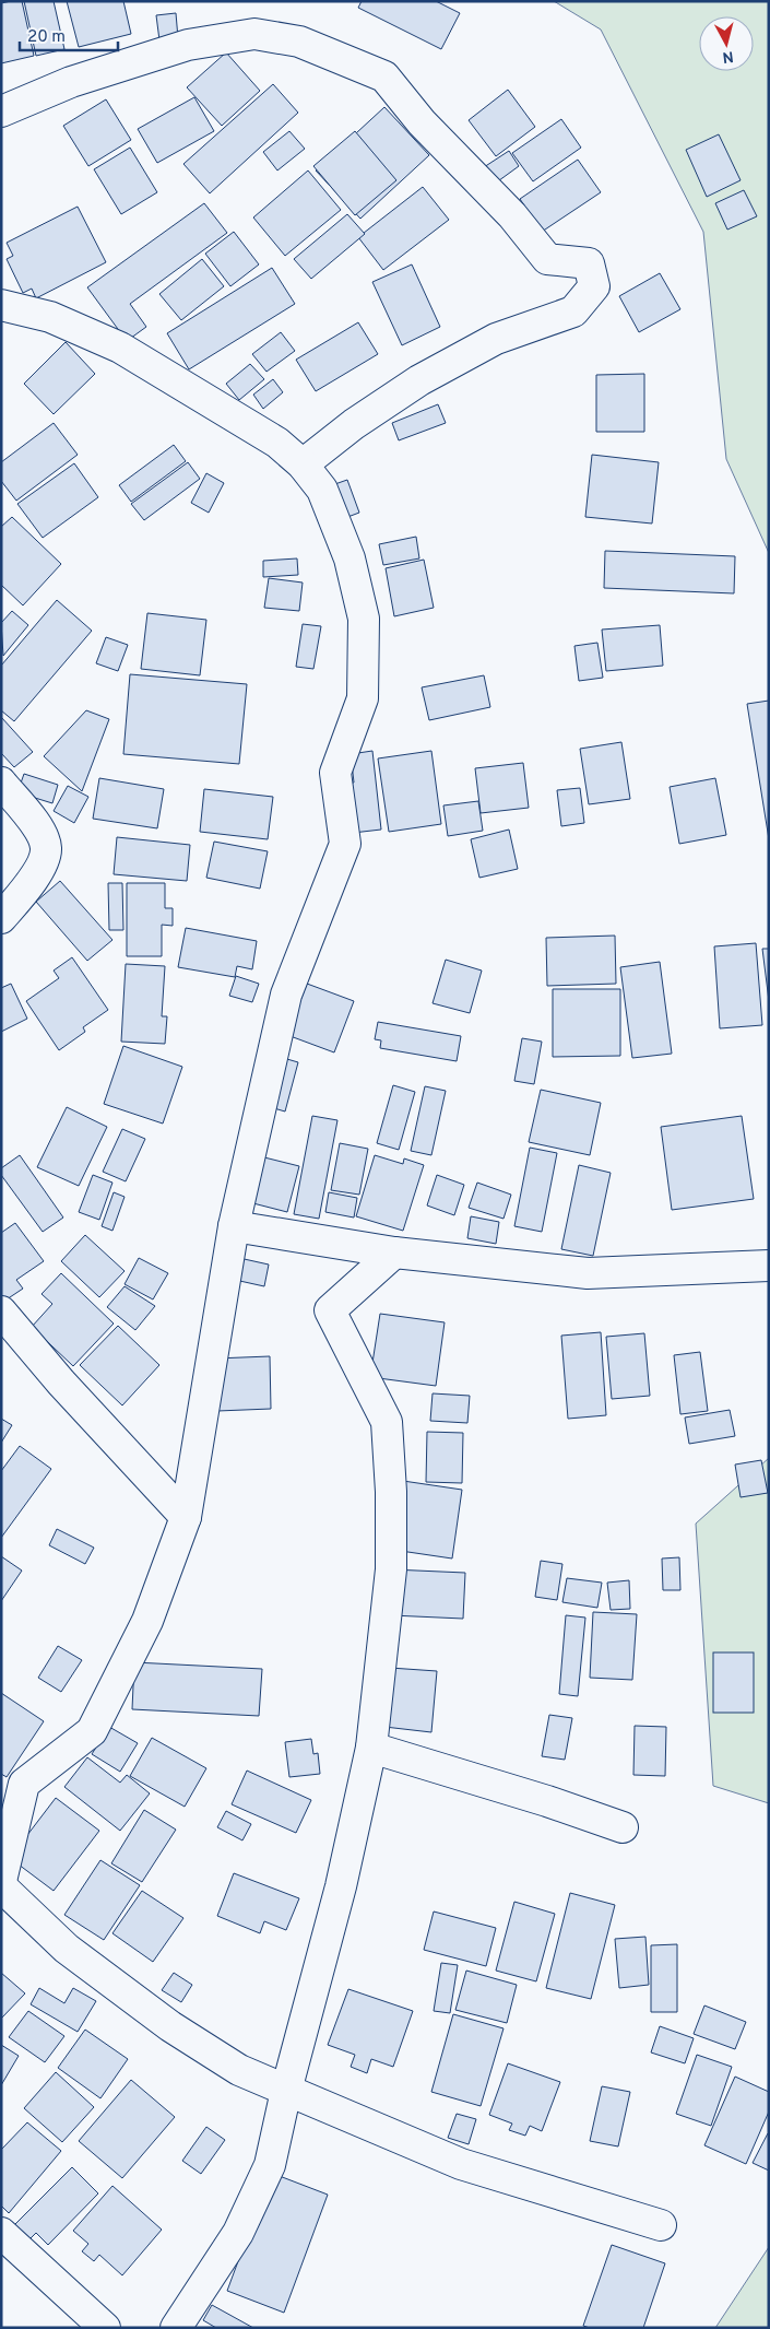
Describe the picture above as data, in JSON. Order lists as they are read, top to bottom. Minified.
{"scale_bar":"20 m","north":"bottom"}
